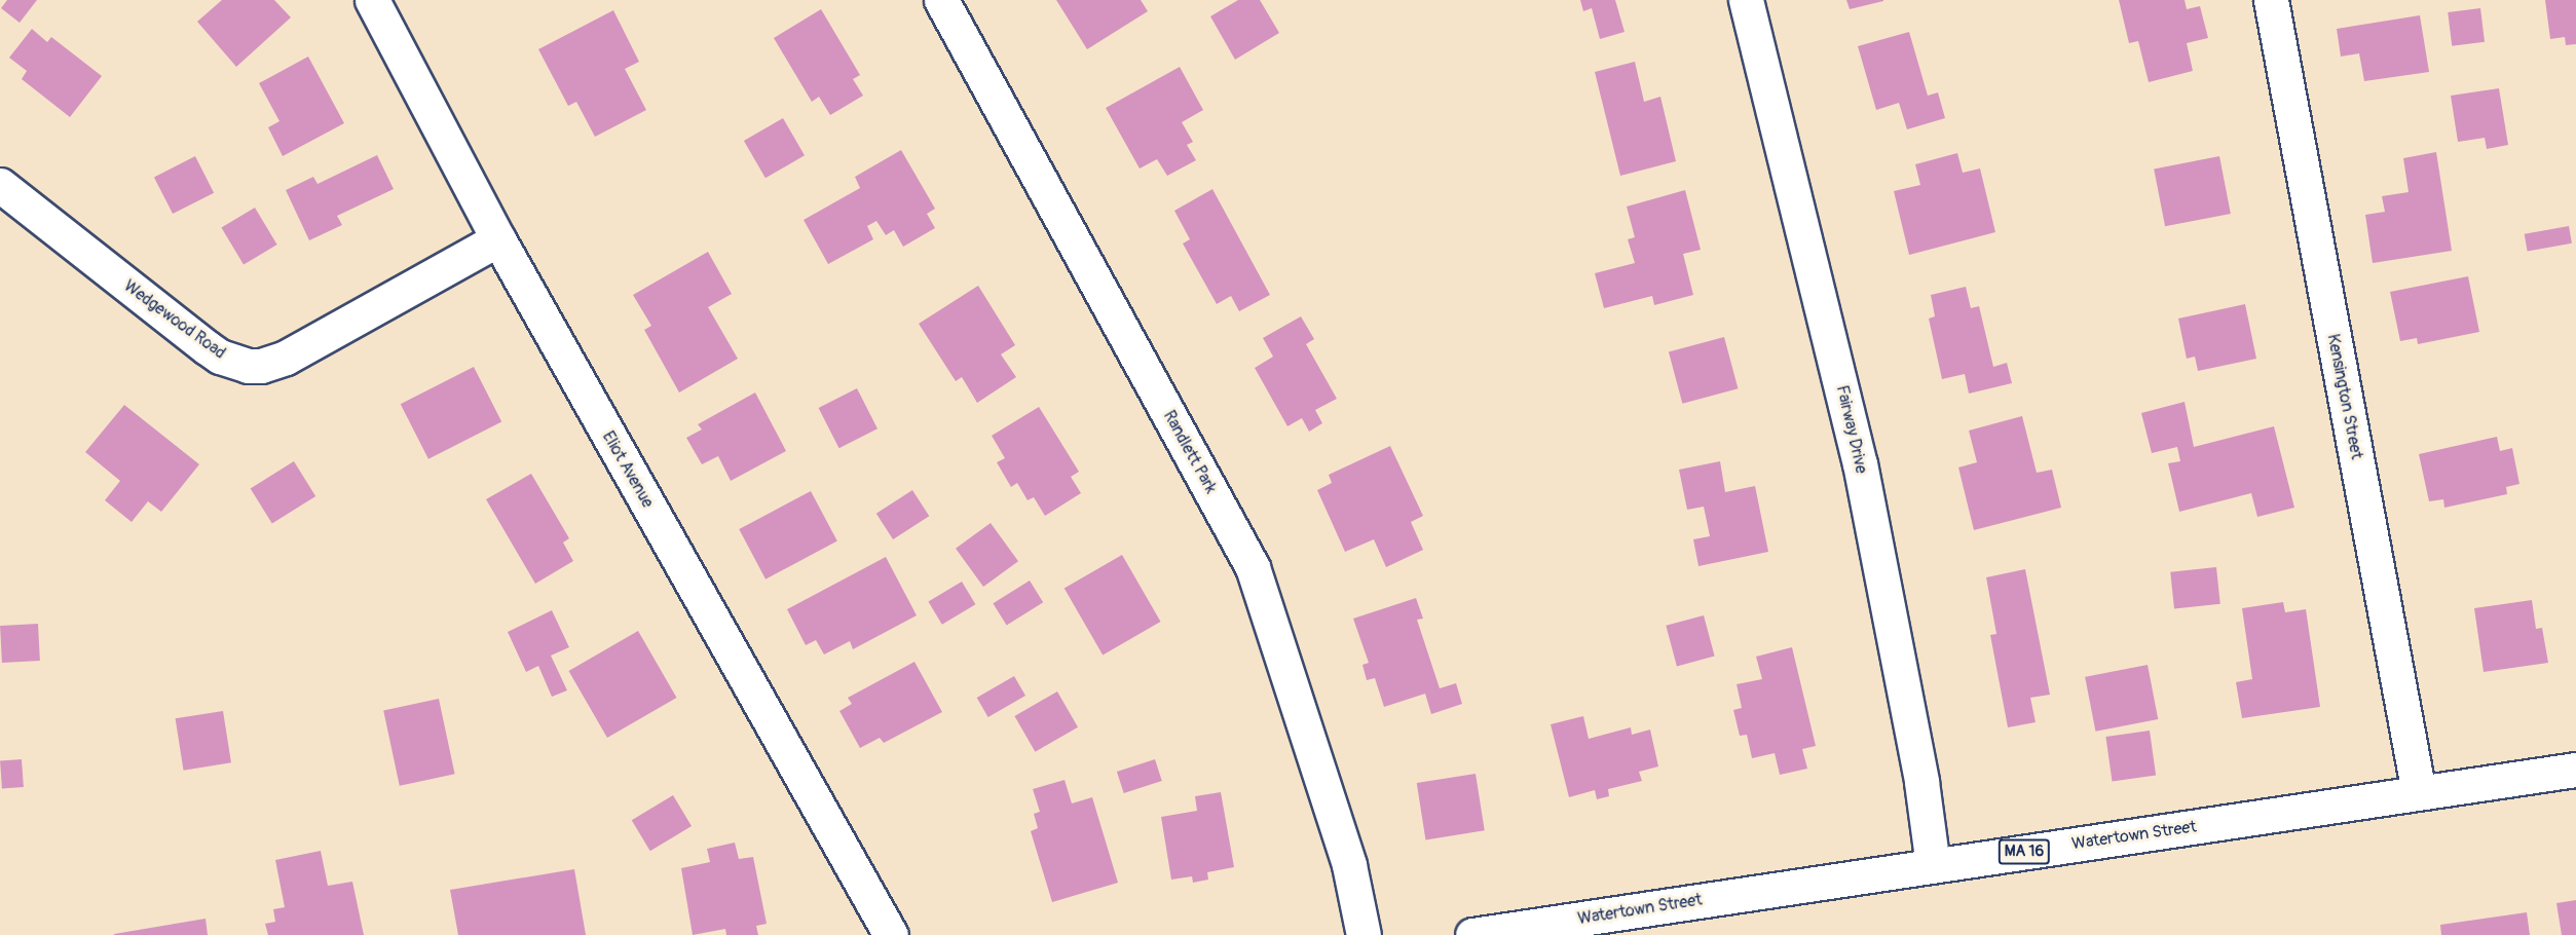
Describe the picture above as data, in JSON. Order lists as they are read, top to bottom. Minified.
{"streets":{"street":["Wedgewood Road","Kensington Street","Fairway Drive","Randlett Park","Eliot Avenue","Watertown Street","MA 16"]},"crossings":[["Wedgewood Road","Eliot Avenue"],["Kensington Street","Watertown Street"],["Fairway Drive","Watertown Street"]]}
